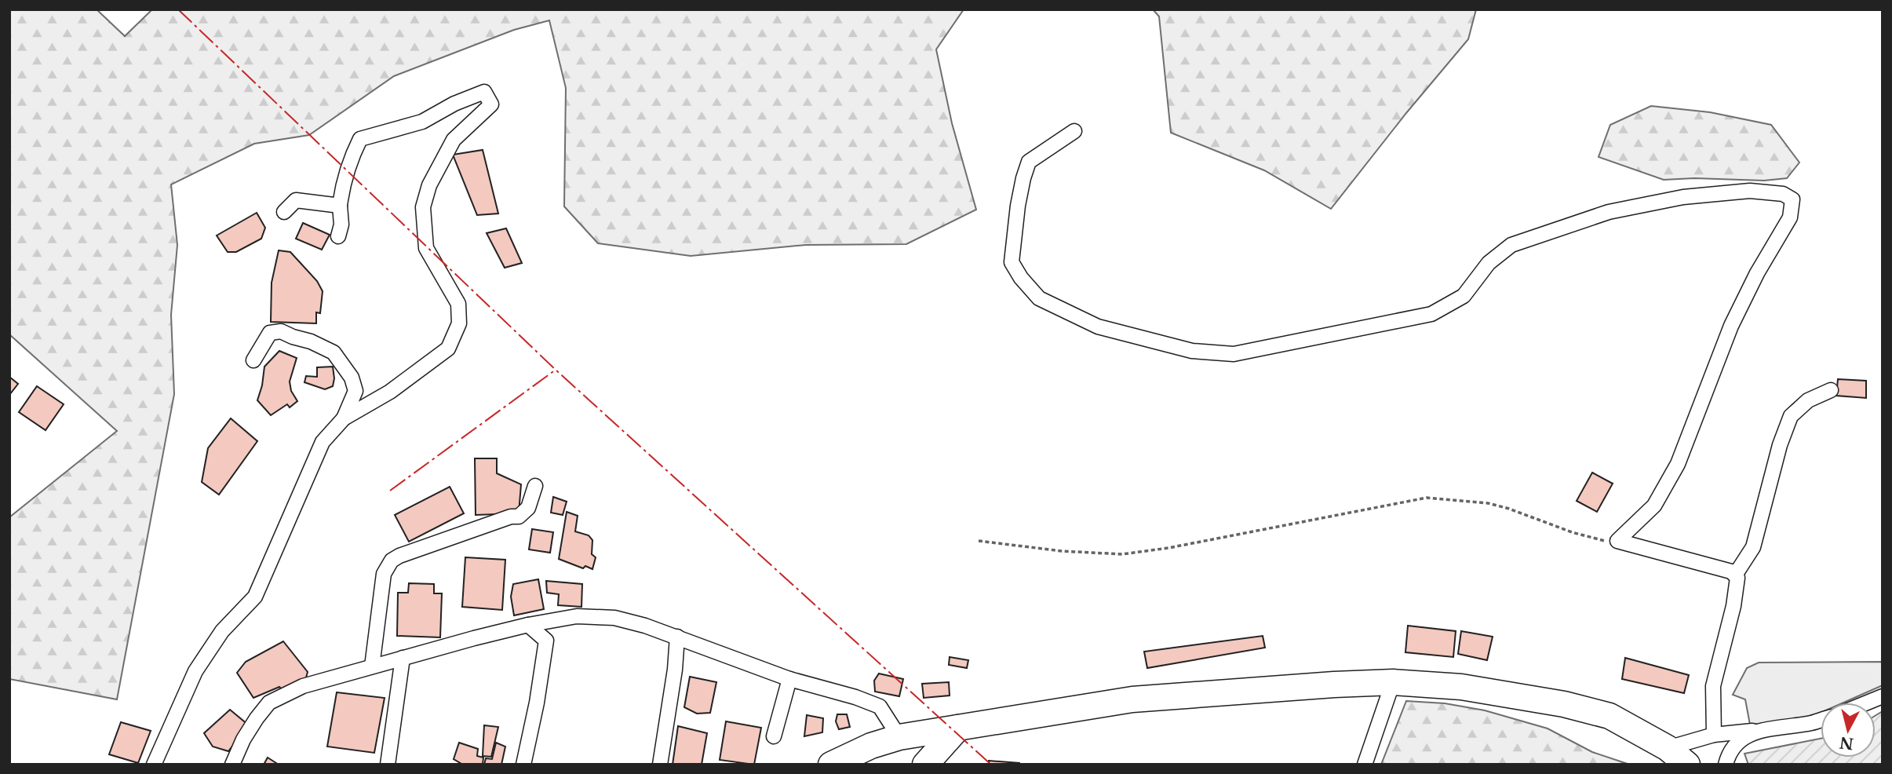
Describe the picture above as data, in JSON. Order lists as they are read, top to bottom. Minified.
{"north":"bottom"}
